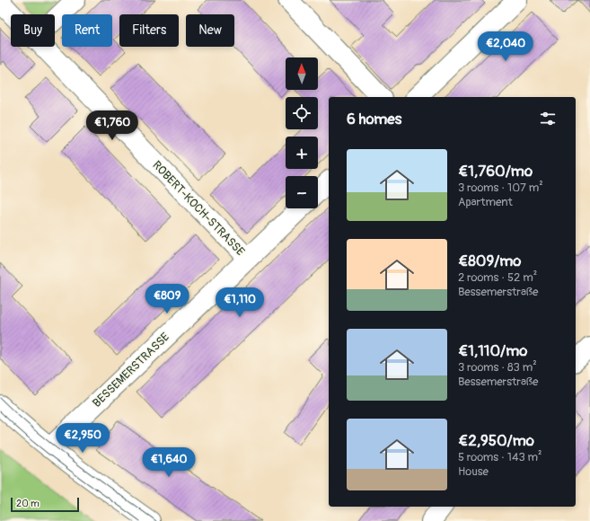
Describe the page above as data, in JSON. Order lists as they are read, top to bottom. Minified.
{"streets":{"street":["ROBERT-KOCH-STRASSE","BESSEMERSTRASSE"]},"crossings":[["ROBERT-KOCH-STRASSE","BESSEMERSTRASSE"]],"scale_bar":"20 m","north":"top","page":{"chip":["Buy","Rent","Filters","New"],"price":["€2,040","€1,760","€809","€1,110","€2,950","€1,640"],"map_buttons":["+","−"],"heading":"6 homes","list":[{"name":"€1,760/mo","note":"3 rooms · 107 m² · Apartment"},{"name":"€809/mo","note":"2 rooms · 52 m² · Bessemerstraße"},{"name":"€1,110/mo","note":"3 rooms · 83 m² · Bessemerstraße"},{"name":"€2,950/mo","note":"5 rooms · 143 m² · House"}],"scale":"20 m"}}
